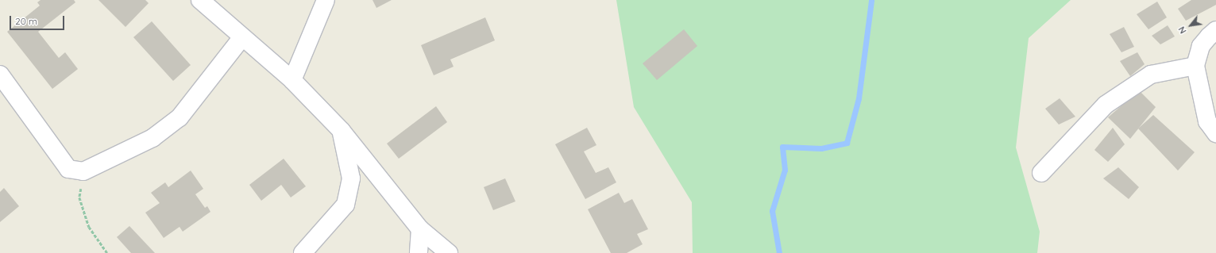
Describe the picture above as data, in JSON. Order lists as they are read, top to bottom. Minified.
{"scale_bar":"20 m","north":"bottom left"}
